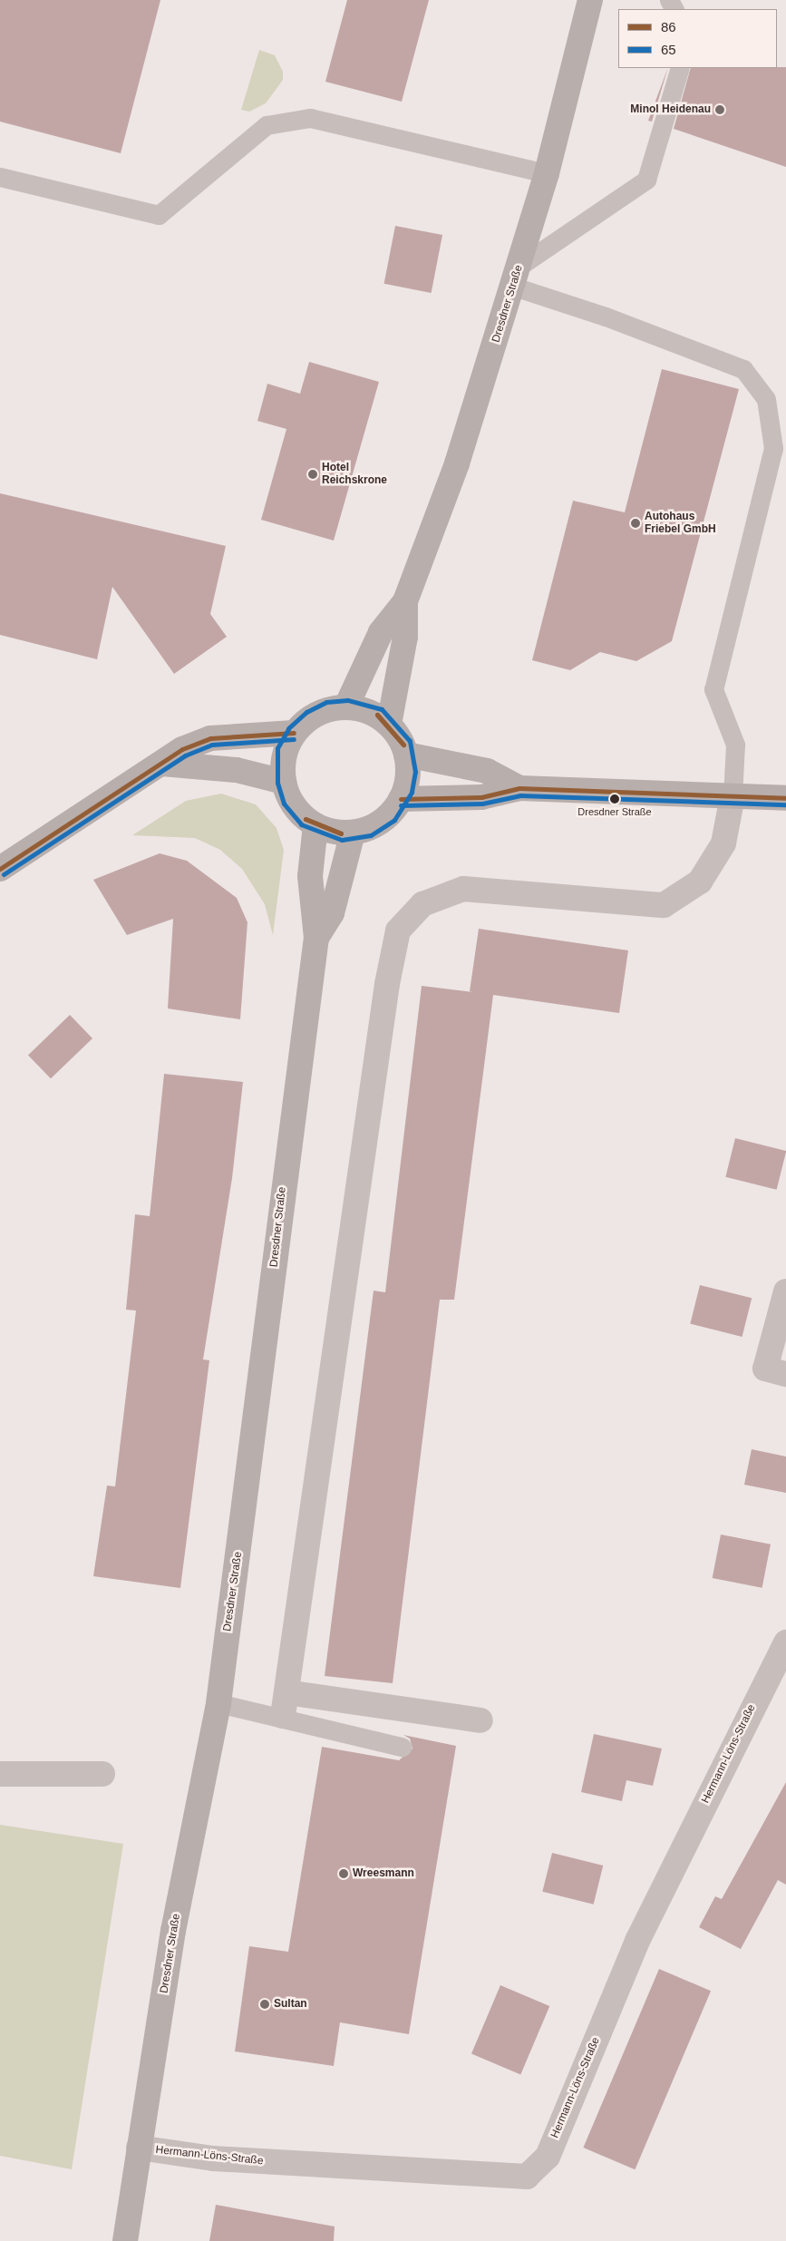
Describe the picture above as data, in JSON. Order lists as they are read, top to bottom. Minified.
{"streets":{"street":["Dresdner Straße","Hermann-Löns-Straße"]},"crossings":[["Dresdner Straße","Hermann-Löns-Straße"]],"places":["Minol Heidenau","Hotel Reichskrone","Autohaus Friebel GmbH","Dresdner Straße","Wreesmann","Sultan"],"lines":["transit line 65","transit line 86"],"legend":["86","65"]}
